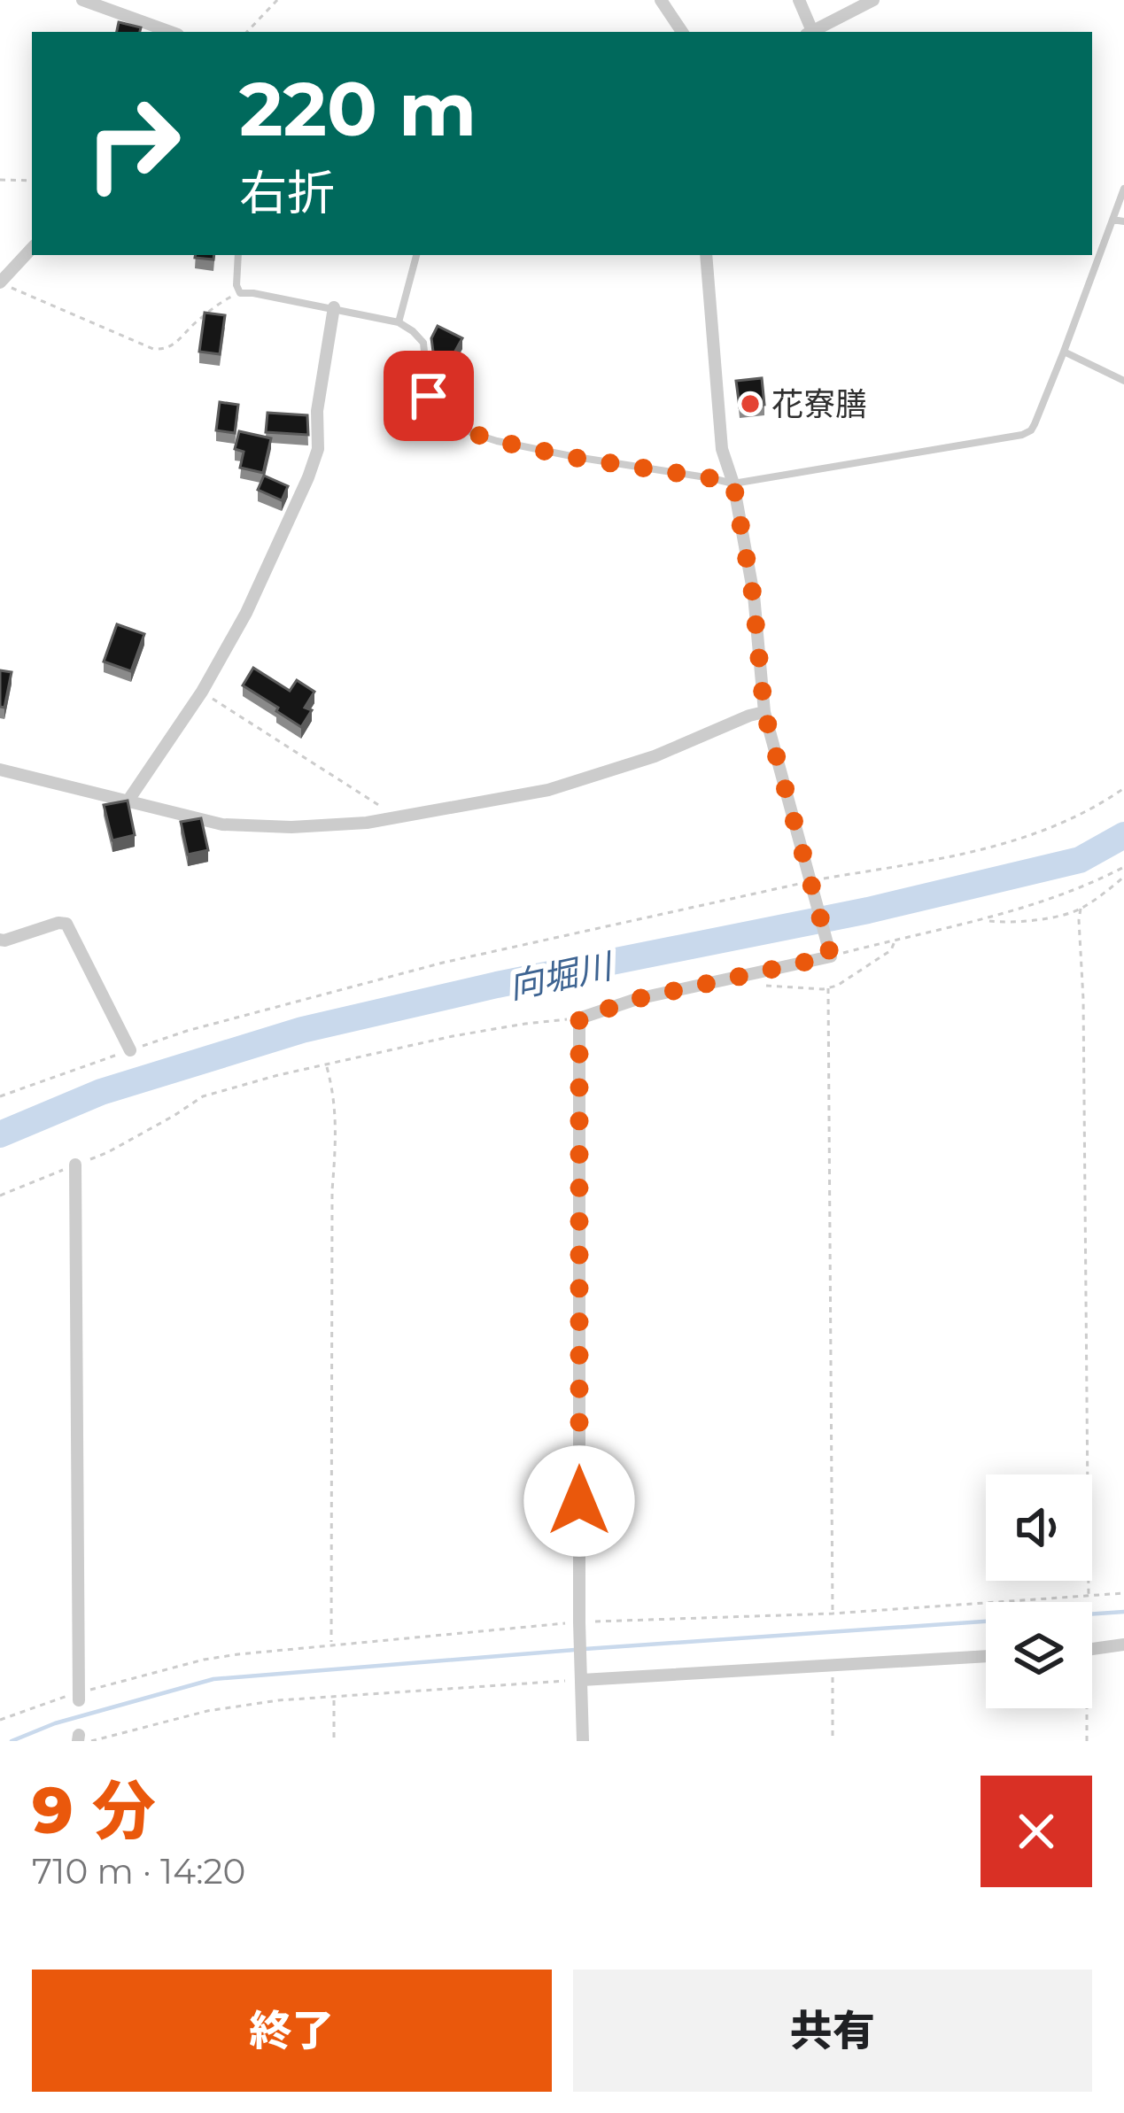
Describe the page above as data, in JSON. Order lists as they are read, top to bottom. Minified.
{"water":["向堀川"],"places":["花寮膳"],"page":{"turn":["220 m","右折"],"heading":["9 分","710 m · 14:20"],"buttons":["終了","共有"]}}
